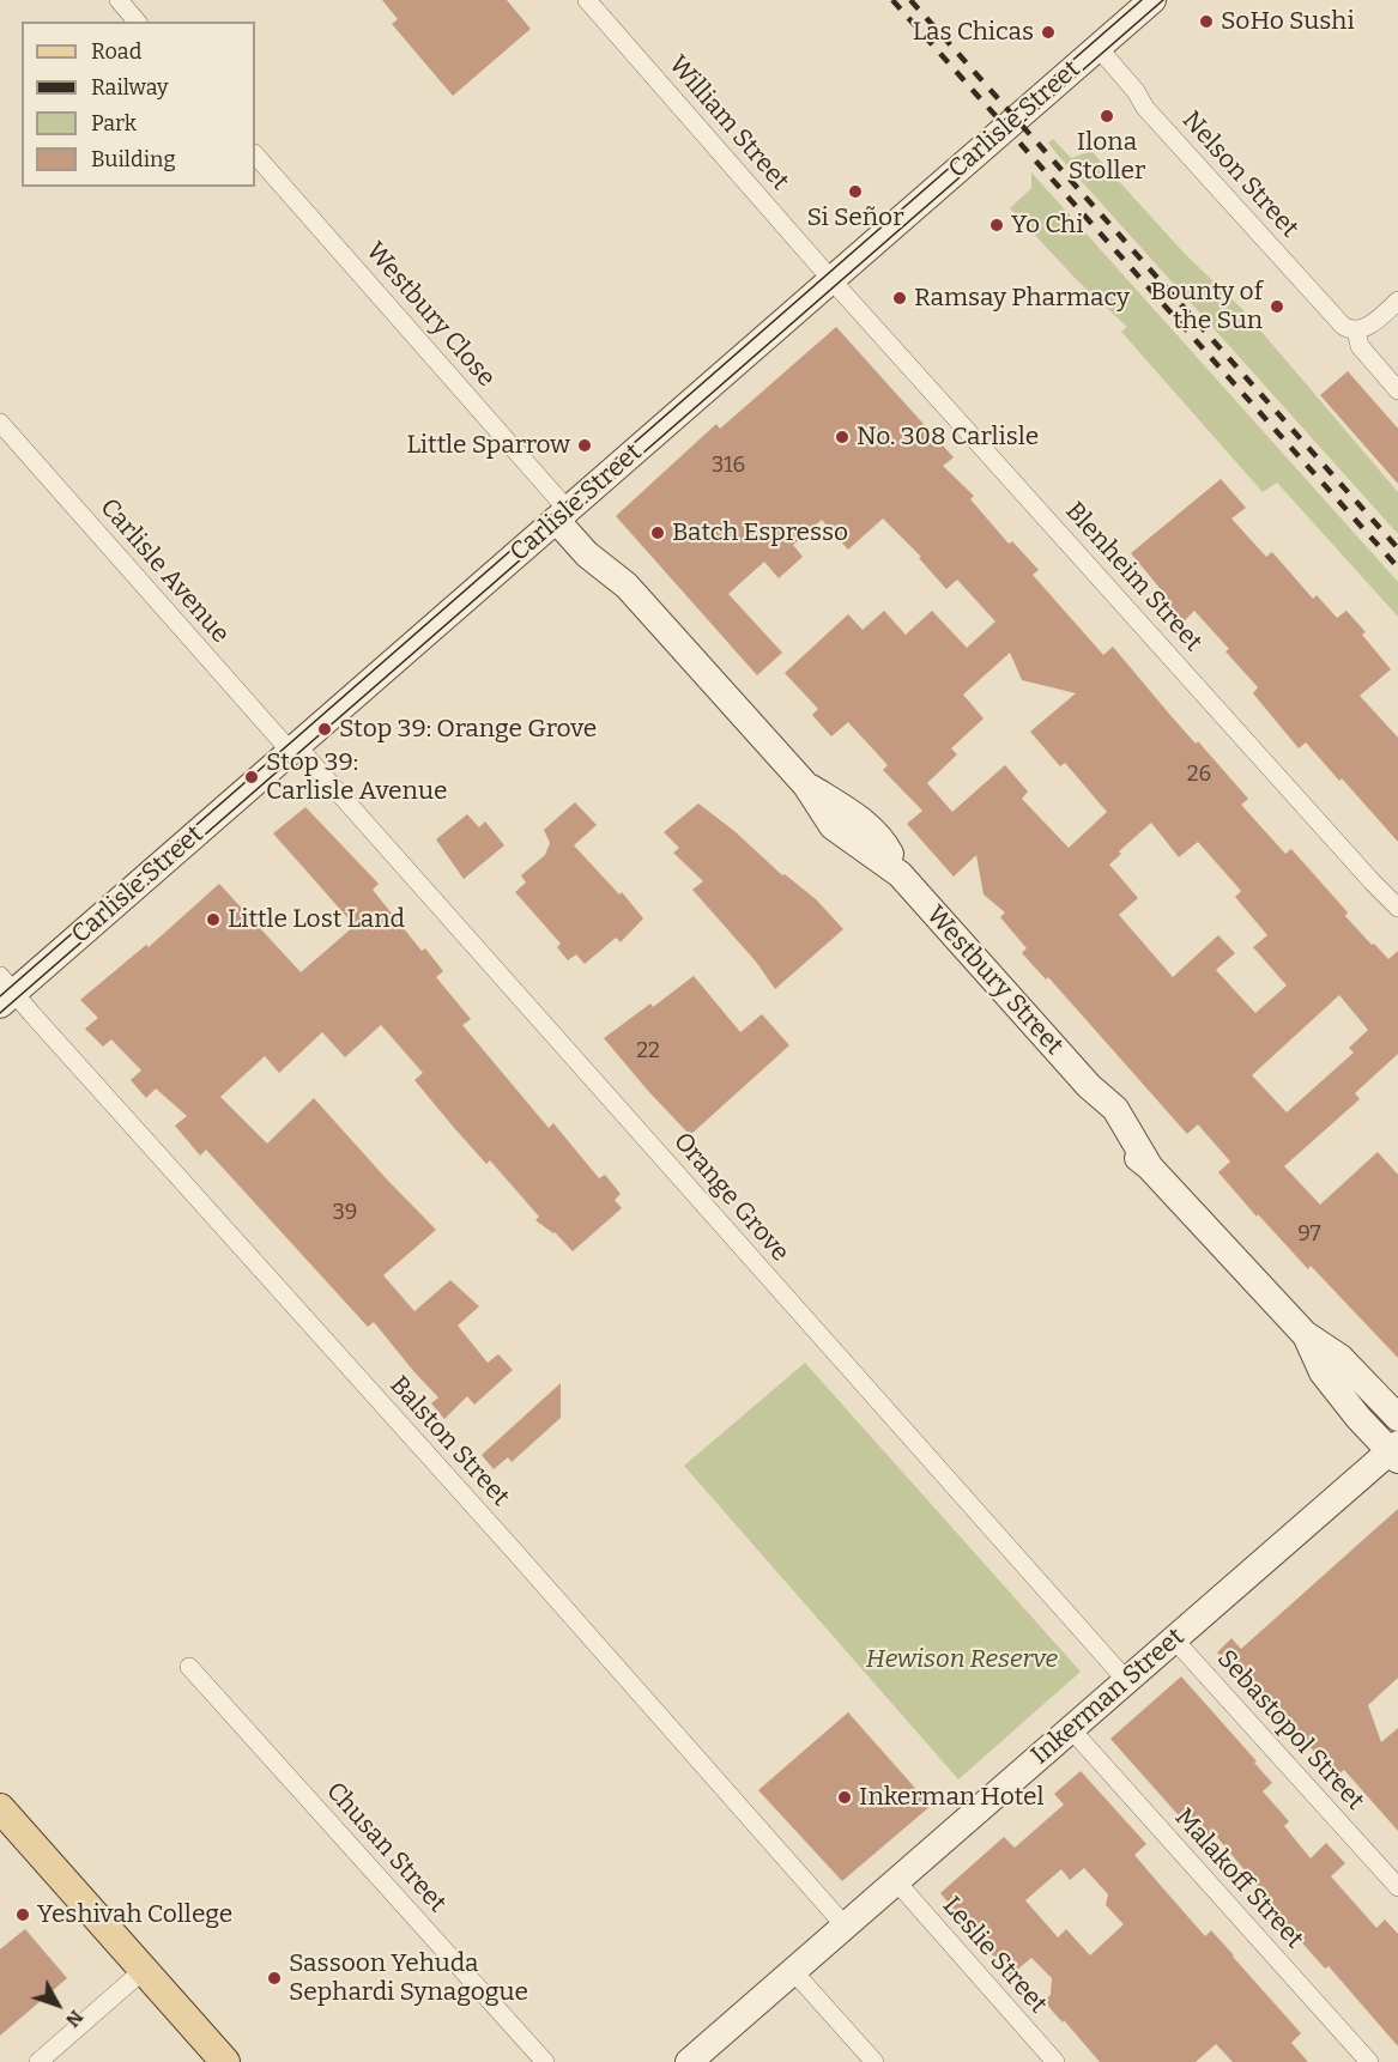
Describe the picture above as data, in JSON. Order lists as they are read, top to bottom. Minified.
{"streets":{"street":["Carlisle Street","William Street","Nelson Street","Westbury Close","Carlisle Avenue","Blenheim Street","Westbury Street","Orange Grove","Balston Street","Inkerman Street","Sebastopol Street","Chusan Street","Malakoff Street","Leslie Street"]},"crossings":[["Carlisle Street","William Street"],["Carlisle Street","Nelson Street"],["Carlisle Street","Westbury Close"],["Carlisle Street","Carlisle Avenue"],["Carlisle Street","Blenheim Street"],["Carlisle Street","Westbury Street"],["Carlisle Street","Orange Grove"],["Carlisle Street","Balston Street"],["William Street","Blenheim Street"],["Westbury Close","Westbury Street"],["Carlisle Avenue","Orange Grove"],["Westbury Street","Inkerman Street"],["Orange Grove","Inkerman Street"],["Balston Street","Inkerman Street"],["Inkerman Street","Sebastopol Street"],["Inkerman Street","Malakoff Street"],["Inkerman Street","Leslie Street"]],"parks":["Hewison Reserve"],"places":["SoHo Sushi","Las Chicas","Ilona Stoller","Si Señor","Yo Chi","Ramsay Pharmacy","Bounty of the Sun","No. 308 Carlisle","Little Sparrow","Batch Espresso","Stop 39: Orange Grove","Stop 39: Carlisle Avenue","Little Lost Land","Inkerman Hotel","Yeshivah College","Sassoon Yehuda Sephardi Synagogue"],"house_numbers":["316","26","22","39","97"],"legend":["Road","Railway","Park","Building"],"north":"bottom right"}
